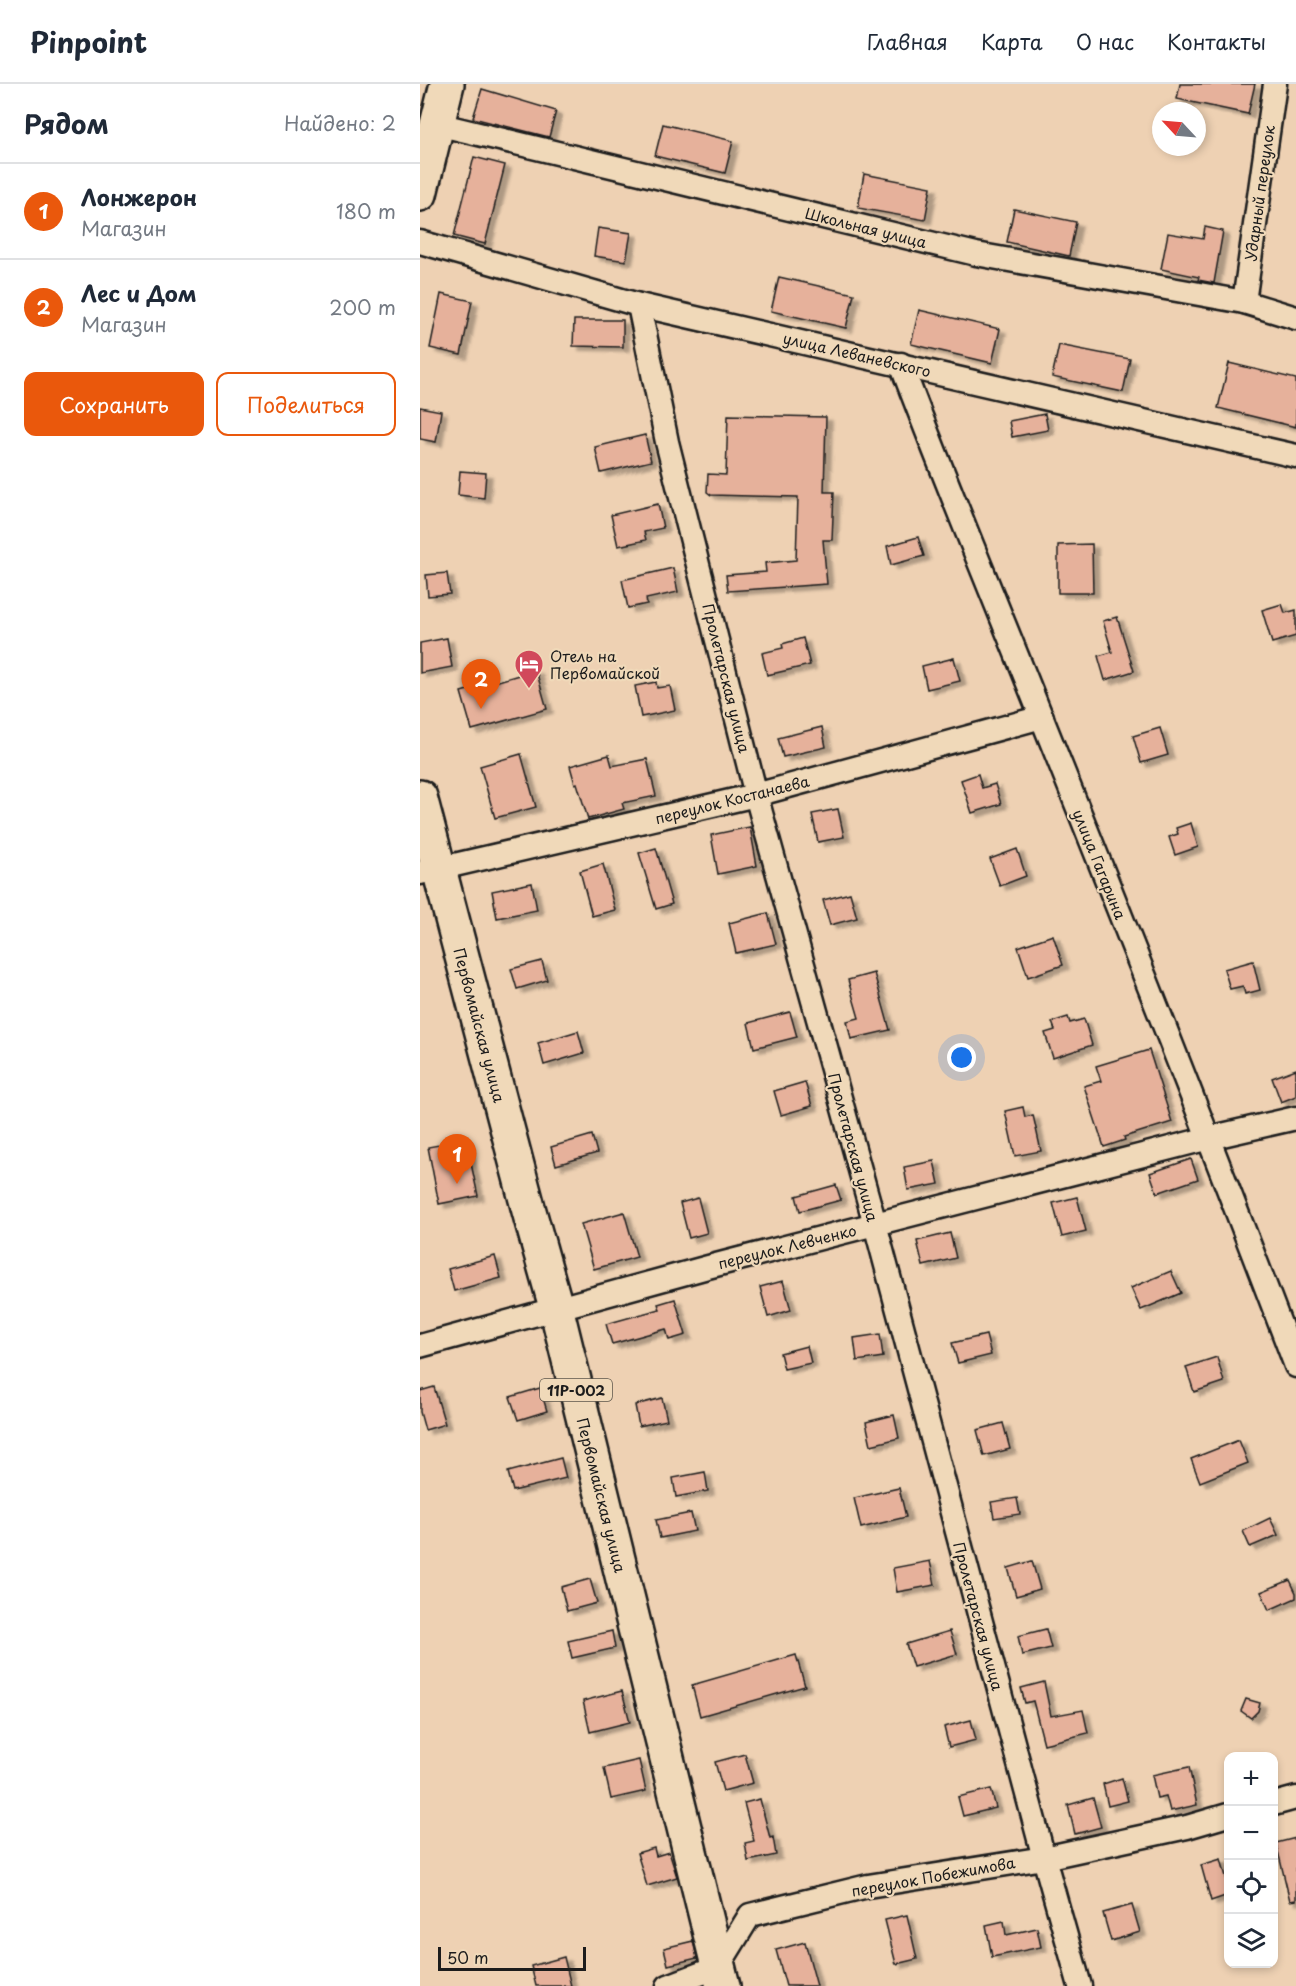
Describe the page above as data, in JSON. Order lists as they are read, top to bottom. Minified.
{"streets":{"main road":["Первомайская улица","11Р-002"],"street":["Ударный переулок","Школьная улица","улица Леваневского","Пролетарская улица","переулок Костанаева","улица Гагарина","переулок Левченко","переулок Побежимова"]},"crossings":[["Ударный переулок","Школьная улица"],["улица Леваневского","Пролетарская улица"],["улица Леваневского","улица Гагарина"],["Пролетарская улица","переулок Костанаева"],["Пролетарская улица","переулок Левченко"],["Пролетарская улица","переулок Побежимова"],["переулок Костанаева","улица Гагарина"],["переулок Костанаева","Первомайская улица"],["улица Гагарина","переулок Левченко"],["Первомайская улица","переулок Левченко"],["Первомайская улица","переулок Побежимова"]],"places":{"hotel":["Отель на Первомайской"]},"scale_bar":"50 m","north":"top left","page":{"header":"Pinpoint","nav":["Главная","Карта","О нас","Контакты"],"heading":["Рядом","Найдено: 2"],"list":[{"mark":"1","name":"Лонжерон","note":"Магазин","value":"180 m"},{"mark":"2","name":"Лес и Дом","note":"Магазин","value":"200 m"}],"buttons":["Сохранить","Поделиться"],"pins":["2","1"],"map_buttons":["+","−"],"scale":"50 m"}}
